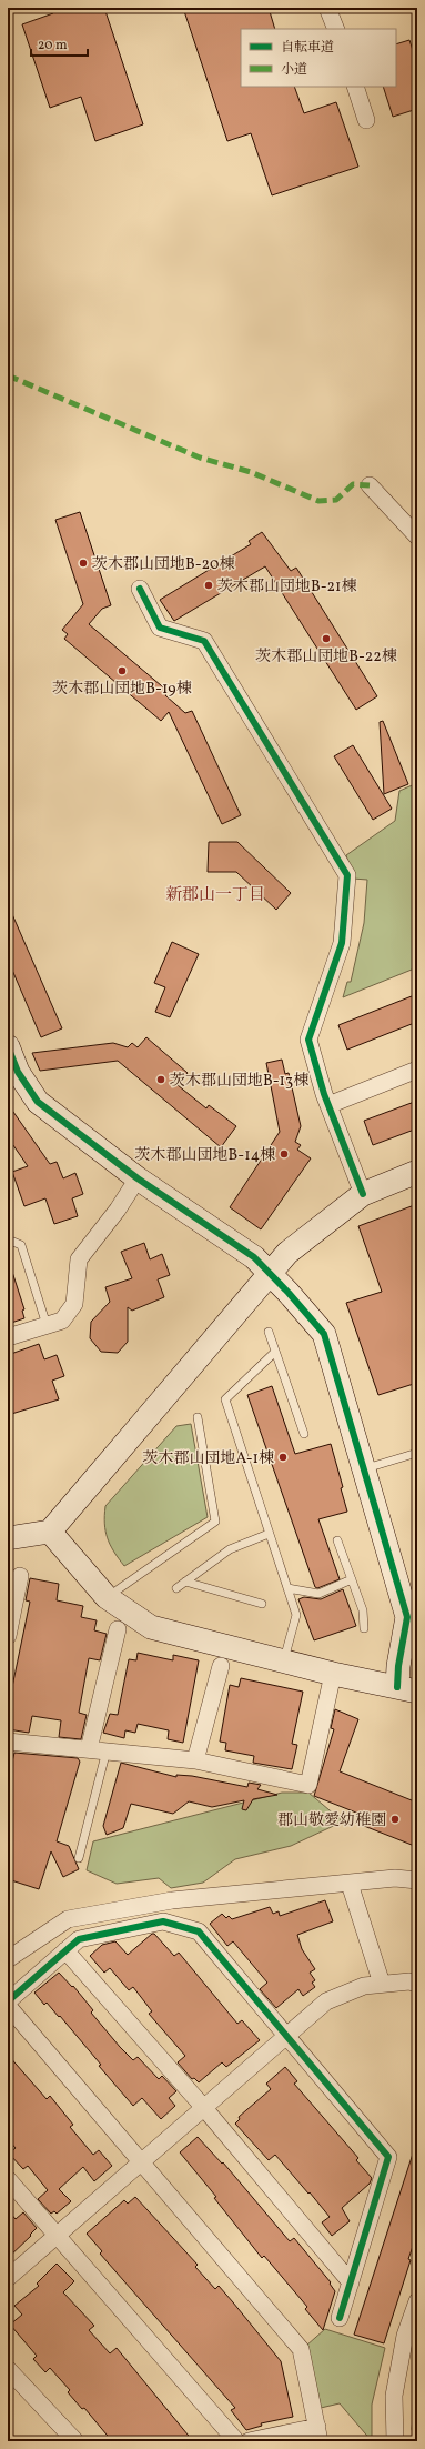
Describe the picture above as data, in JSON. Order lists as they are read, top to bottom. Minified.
{"districts":["新郡山一丁目"],"places":["茨木郡山団地B-20棟","茨木郡山団地B-21棟","茨木郡山団地B-22棟","茨木郡山団地B-19棟","茨木郡山団地B-13棟","茨木郡山団地B-14棟","茨木郡山団地A-1棟","郡山敬愛幼稚園"],"legend":["自転車道","小道"],"scale_bar":"20 m"}
